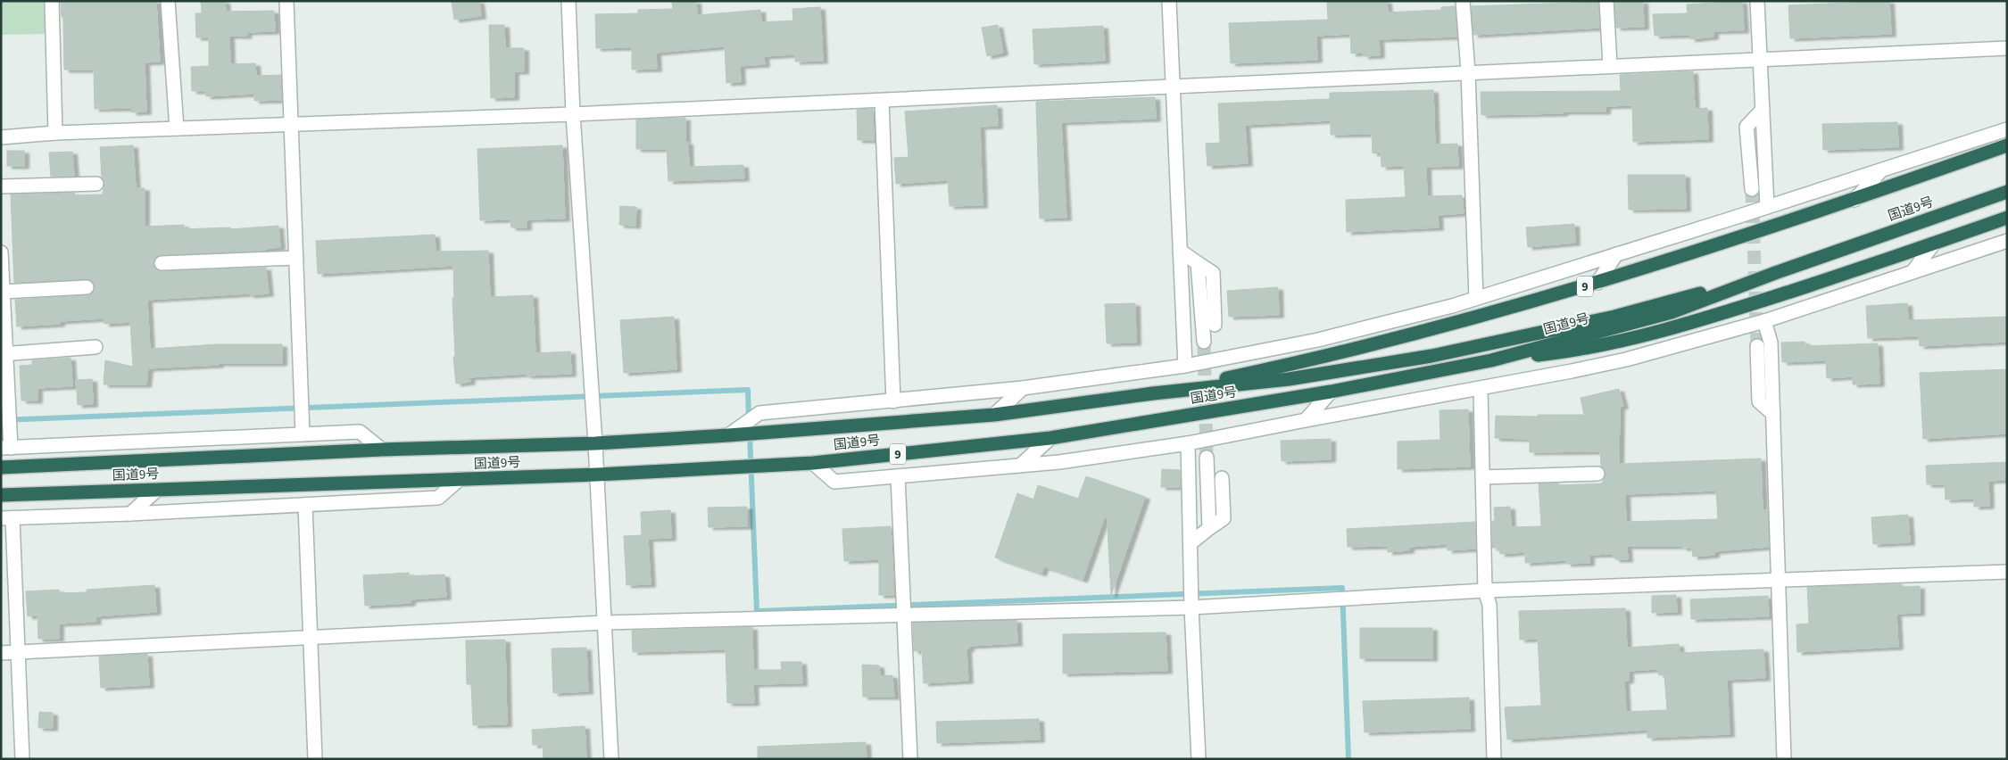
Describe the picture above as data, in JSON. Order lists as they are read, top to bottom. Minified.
{"streets":{"highway":["国道9号","9"]},"crossings":[["国道9号","9"]]}
